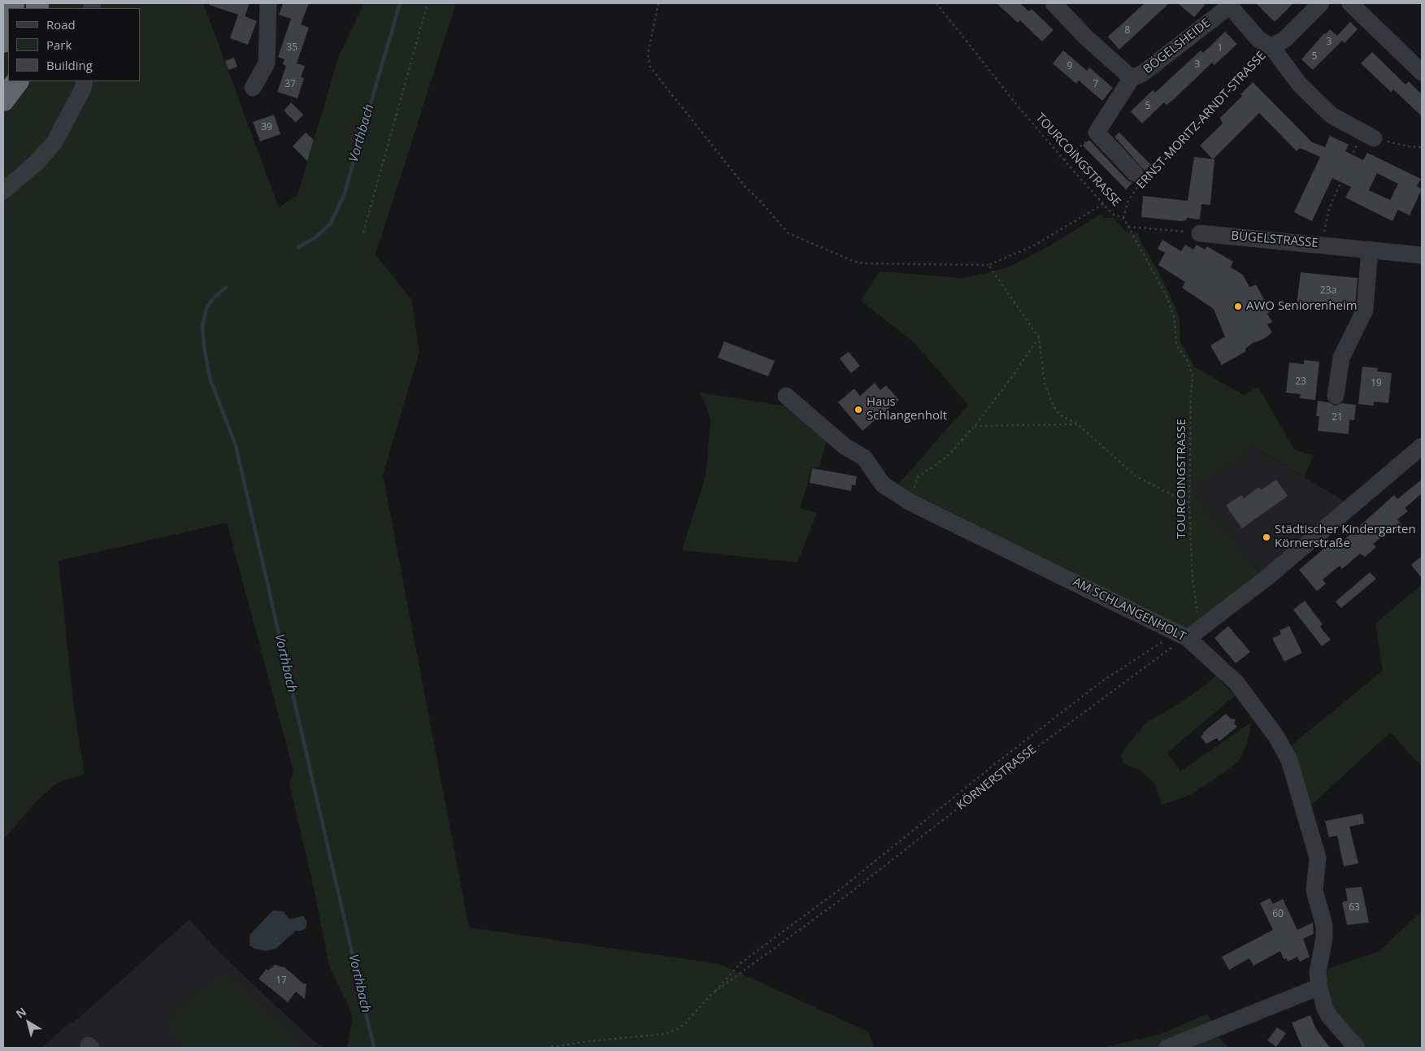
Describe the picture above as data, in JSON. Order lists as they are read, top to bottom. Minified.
{"streets":{"street":["BÖGELSHEIDE","ERNST-MORITZ-ARNDT-STRASSE","BÜGELSTRASSE","AM SCHLANGENHOLT"],"path":["TOURCOINGSTRASSE","KÖRNERSTRASSE"]},"crossings":[["BÖGELSHEIDE","ERNST-MORITZ-ARNDT-STRASSE"],["ERNST-MORITZ-ARNDT-STRASSE","TOURCOINGSTRASSE"],["TOURCOINGSTRASSE","AM SCHLANGENHOLT"],["TOURCOINGSTRASSE","KÖRNERSTRASSE"],["AM SCHLANGENHOLT","KÖRNERSTRASSE"]],"water":["Vorthbach"],"places":["AWO Seniorenheim","Haus Schlangenholt","Städtischer Kindergarten Körnerstraße"],"house_numbers":["8","3","35","1","5","3","9","37","7","5","39","23a","23","19","21","63","60","17"],"legend":["Road","Park","Building"],"north":"top left"}
